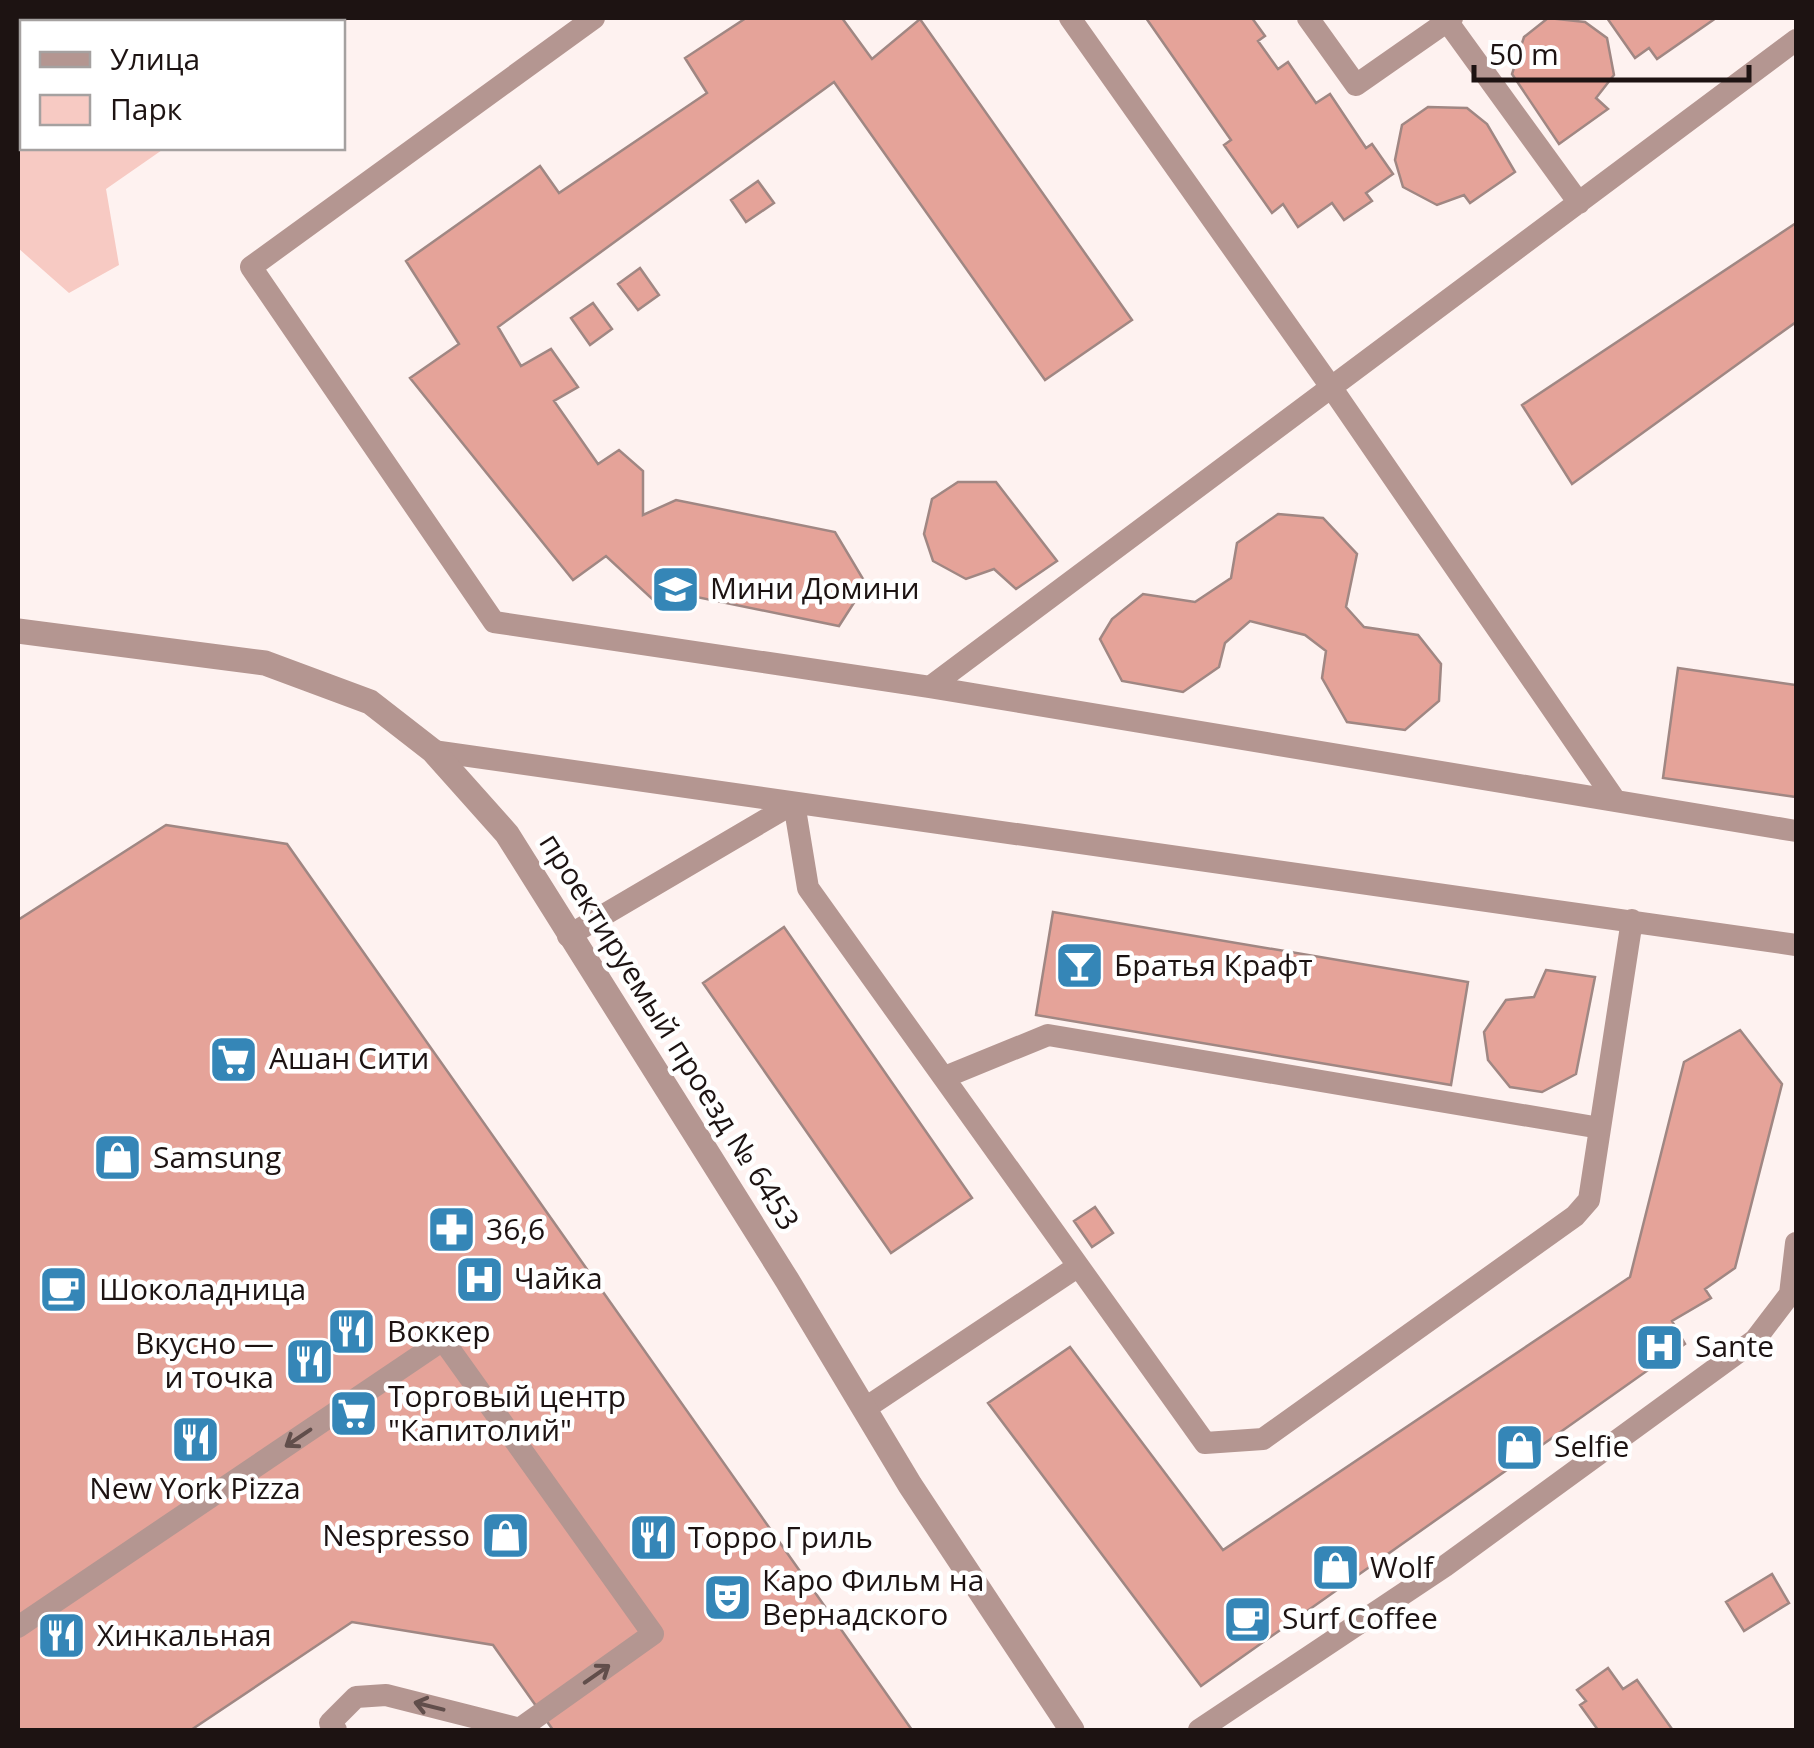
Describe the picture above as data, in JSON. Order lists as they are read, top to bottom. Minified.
{"streets":{"street":["проектируемый проезд № 6453"]},"places":{"school or university":["Мини Домини"],"bar":["Братья Крафт"],"supermarket":["Ашан Сити","Торговый центр \"Капитолий\""],"shop":["Samsung","Selfie","Nespresso","Wolf"],"pharmacy":["36,6"],"hospital":["Чайка","Sante"],"cafe":["Шоколадница","Surf Coffee"],"restaurant":["Воккер","Вкусно — и точка","New York Pizza","Торро Гриль","Хинкальная"],"theatre":["Каро Фильм на Вернадского"]},"legend":["Улица","Парк"],"scale_bar":"50 m"}
